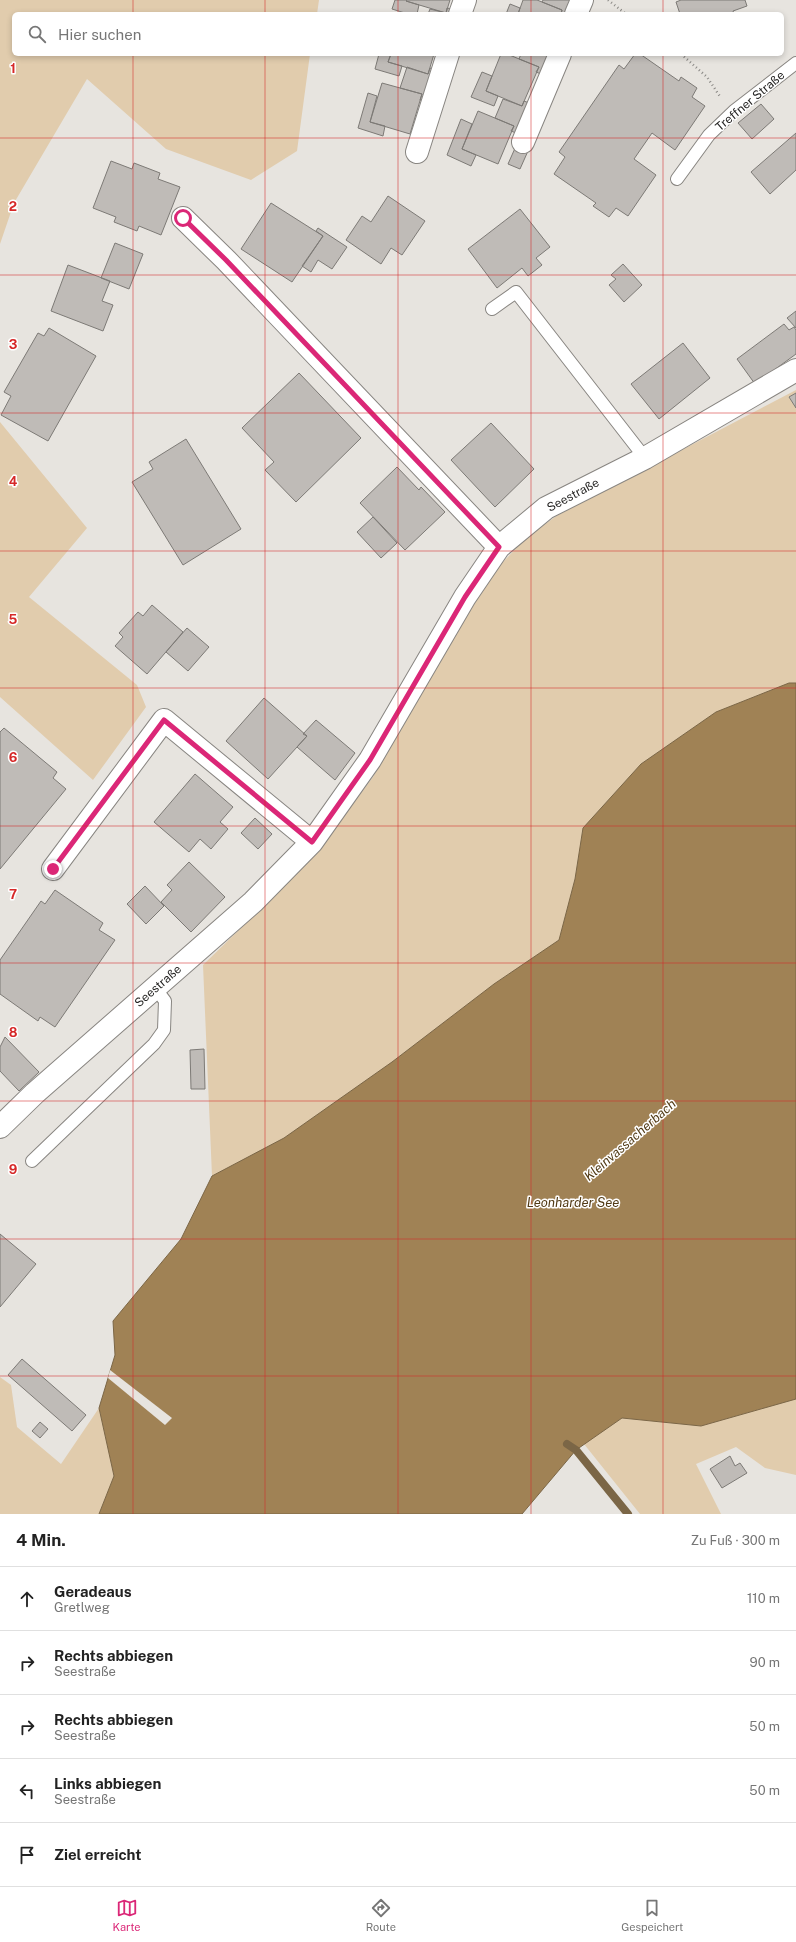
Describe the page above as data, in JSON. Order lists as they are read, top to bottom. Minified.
{"streets":{"street":["Seestraße"],"lane":["Treffner Straße"]},"water":["Kleinvassacherbach","Leonharder See"],"page":{"search":"Hier suchen","heading":["4 Min.","Zu Fuß · 300 m"],"list":[["Geradeaus","Gretlweg","110 m"],["Rechts abbiegen","Seestraße","90 m"],["Rechts abbiegen","Seestraße","50 m"],["Links abbiegen","Seestraße","50 m"],"Ziel erreicht"],"nav":["Karte","Route","Gespeichert"]},"grid":{"rows":["1","2","3","4","5","6","7","8","9"]}}
